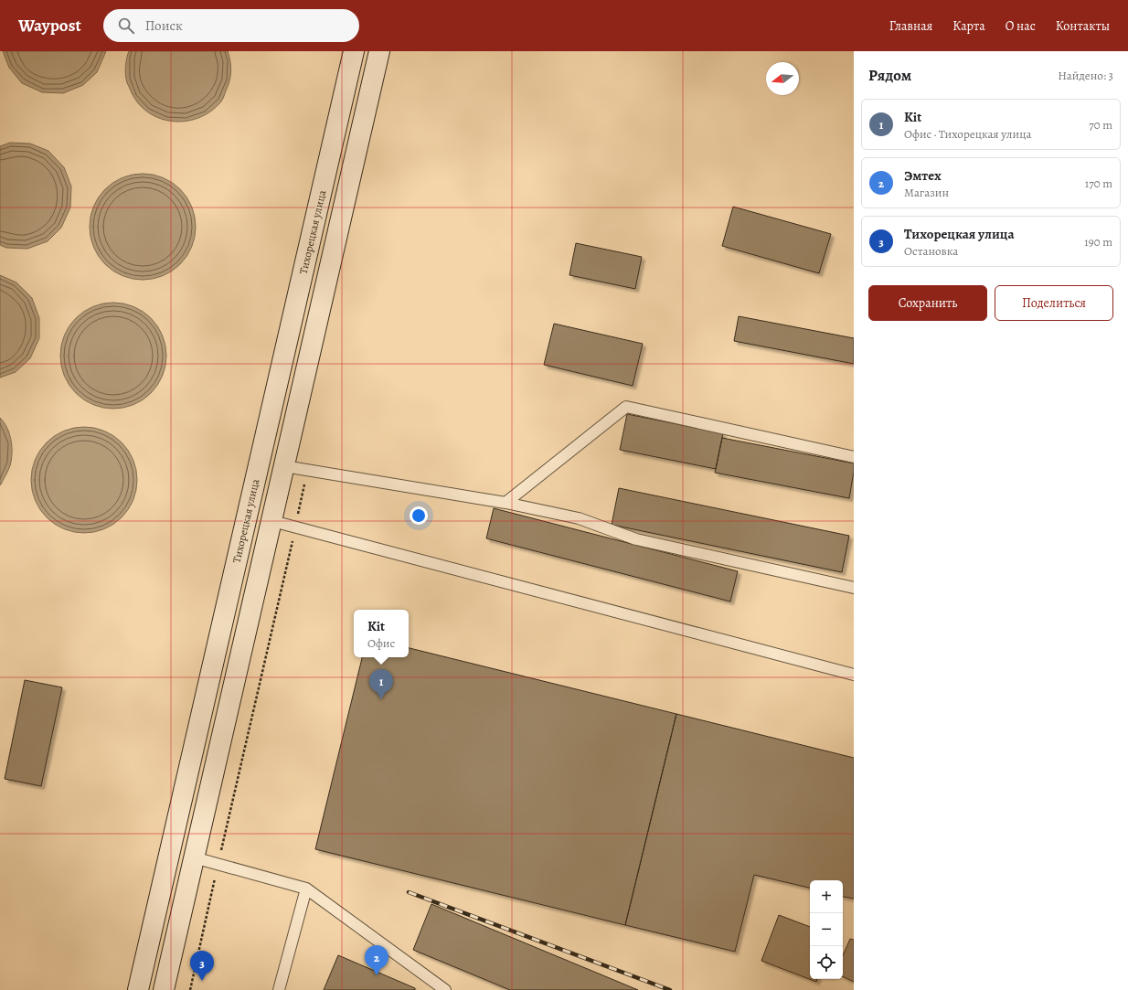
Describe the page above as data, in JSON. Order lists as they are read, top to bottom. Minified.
{"streets":{"main road":["Тихорецкая улица"]},"north":"left","page":{"header":"Waypost","search":"Поиск","nav":["Главная","Карта","О нас","Контакты"],"heading":["Рядом","Найдено: 3"],"list":[{"mark":"1","name":"Kit","note":"Офис · Тихорецкая улица","value":"70 m"},{"mark":"2","name":"Эмтех","note":"Магазин","value":"170 m"},{"mark":"3","name":"Тихорецкая улица","note":"Остановка","value":"190 m"}],"buttons":["Сохранить","Поделиться"],"popup":["Kit","Офис"],"pins":["1","2","3"],"map_buttons":["+","−"]}}
